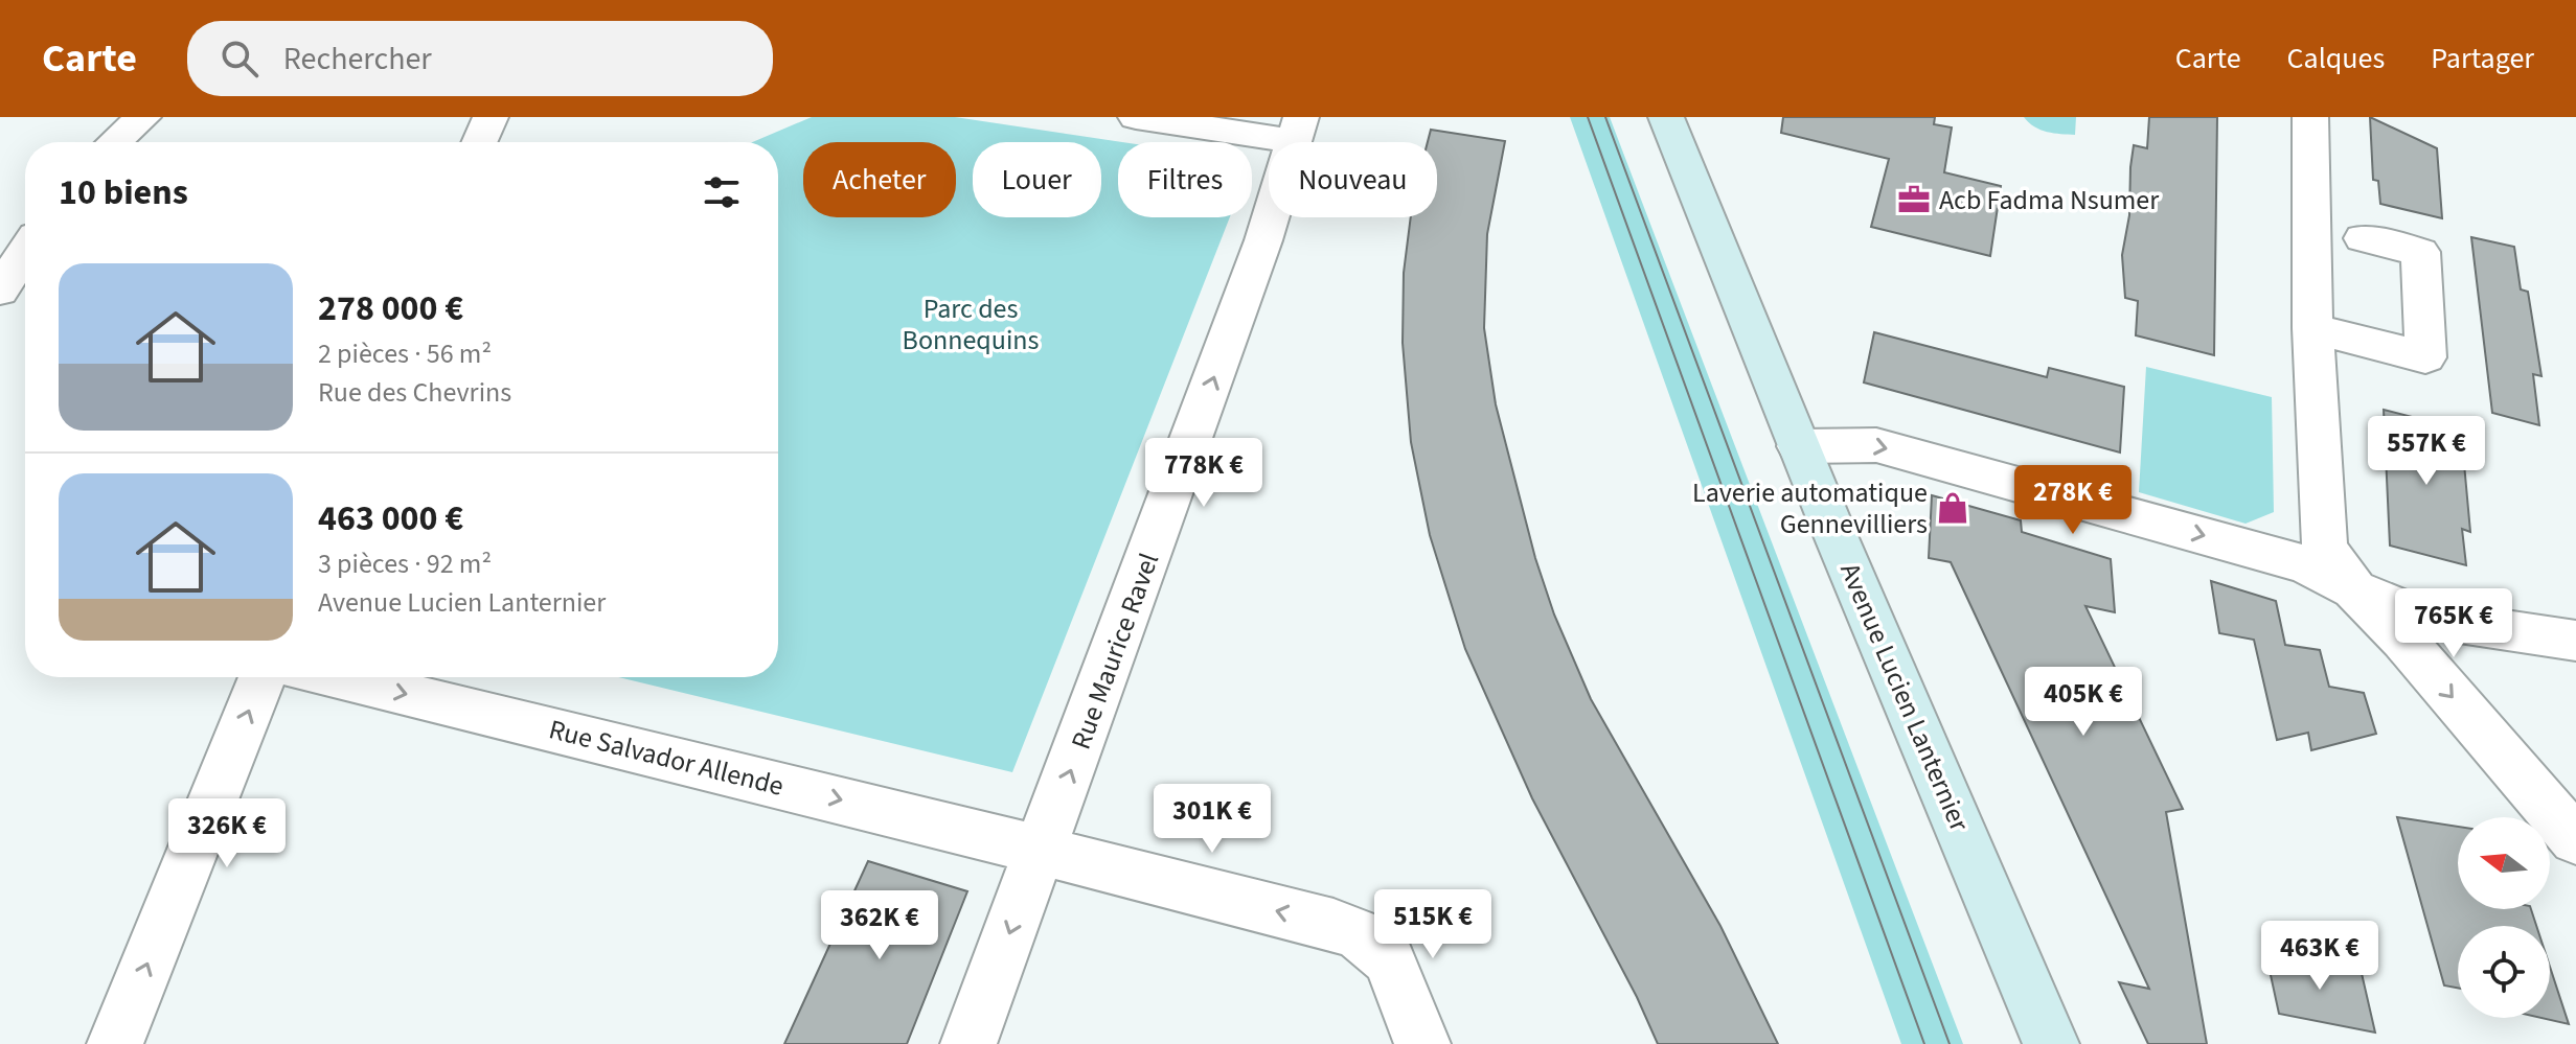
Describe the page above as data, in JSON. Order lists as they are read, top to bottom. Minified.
{"streets":{"main road":["Avenue Lucien Lanternier"],"street":["Rue Maurice Ravel","Rue Salvador Allende"]},"crossings":[["Rue Maurice Ravel","Rue Salvador Allende"]],"parks":["Parc des Bonnequins"],"places":{"office":["Acb Fadma Nsumer"],"shop":["Laverie automatique Gennevilliers"]},"north":"left","page":{"header":"Carte","search":"Rechercher","nav":["Carte","Calques","Partager"],"chip":["Acheter","Louer","Filtres","Nouveau"],"heading":"10 biens","list":[{"name":"278 000 €","note":"2 pièces · 56 m² · Rue des Chevrins"},{"name":"463 000 €","note":"3 pièces · 92 m² · Avenue Lucien Lanternier"}],"price":["557K €","778K €","278K €","765K €","405K €","301K €","326K €","515K €","362K €","463K €"]}}
